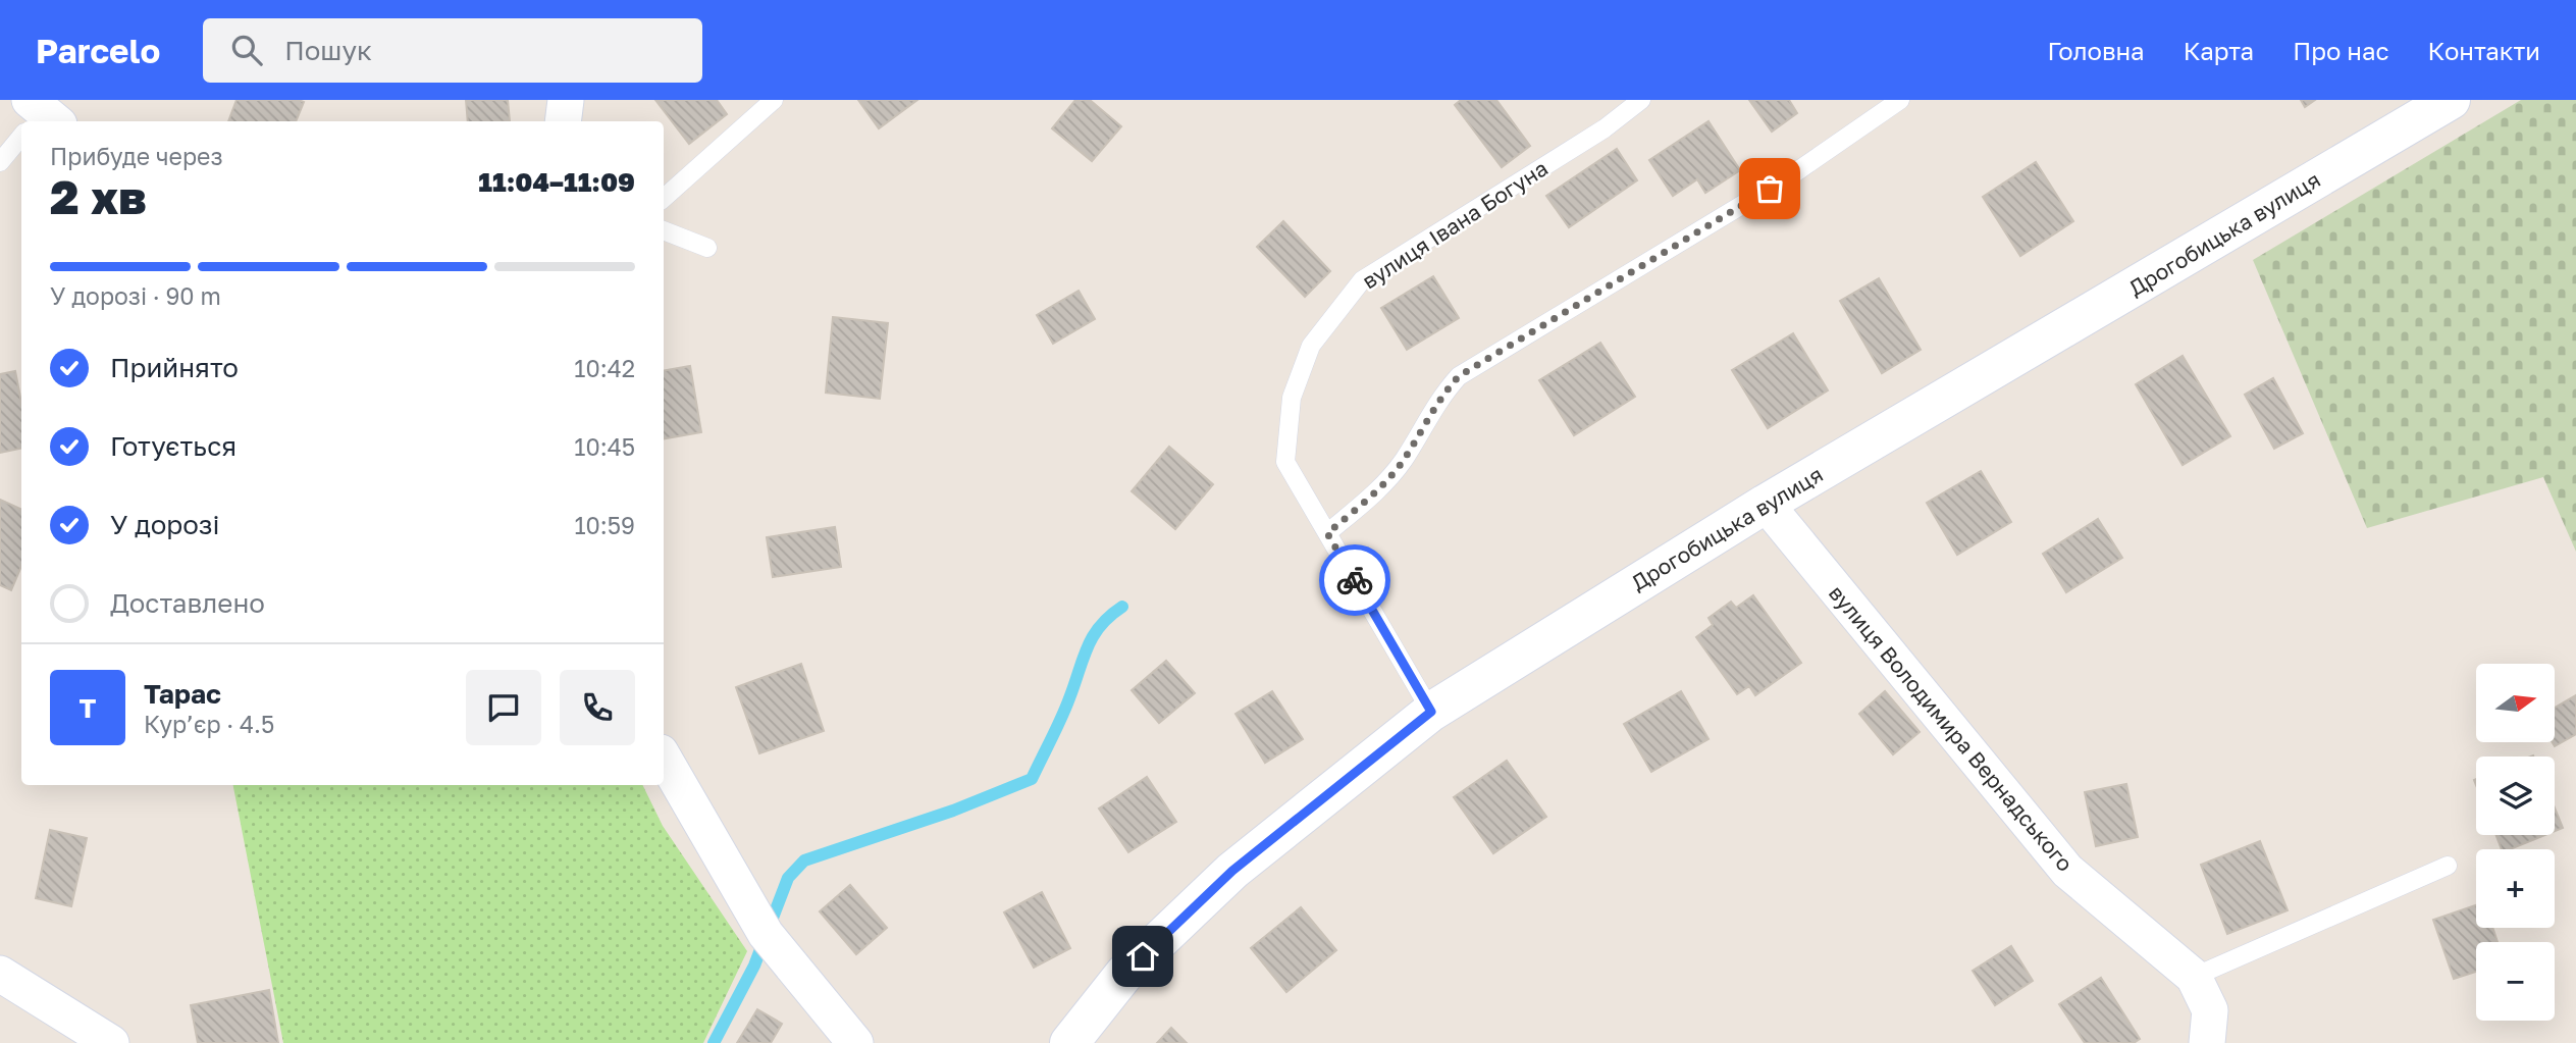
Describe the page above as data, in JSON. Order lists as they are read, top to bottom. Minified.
{"streets":{"street":["Дрогобицька вулиця","вулиця Володимира Вернадського"],"lane":["вулиця Івана Богуна"]},"crossings":[["Дрогобицька вулиця","вулиця Володимира Вернадського"]],"north":"right","page":{"header":"Parcelo","search":"Пошук","nav":["Головна","Карта","Про нас","Контакти"],"heading":["2 хв","Прибуде через","11:04–11:09"],"panel":["Тарас","Кур’єр · 4.5"],"bar":"У дорозі · 90 m","list":[["Прийнято","10:42"],["Готується","10:45"],["У дорозі","10:59"],"Доставлено"],"map_buttons":["+","−"],"round":"Т"}}
